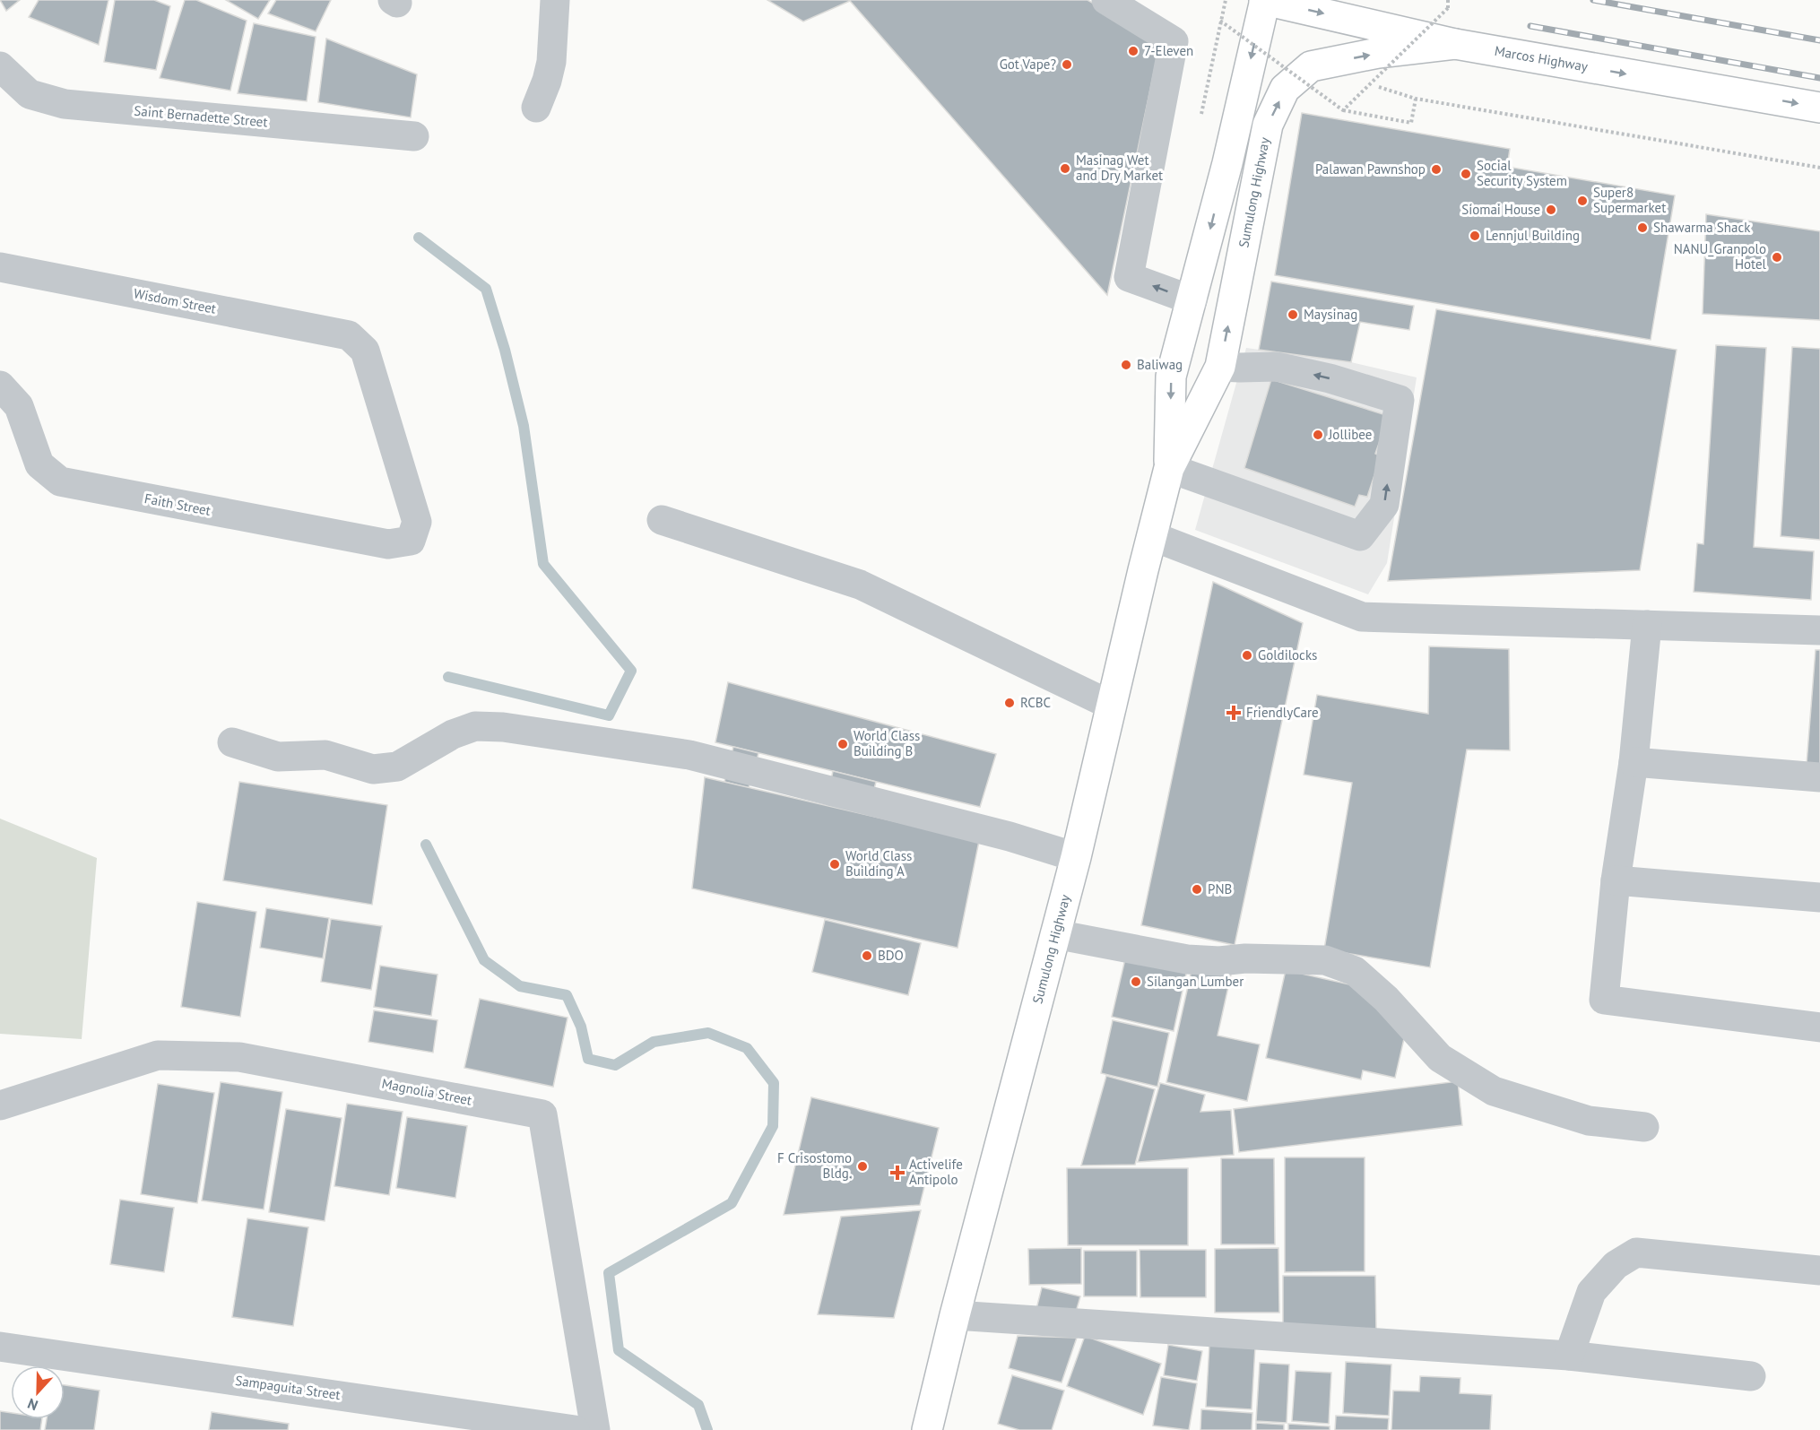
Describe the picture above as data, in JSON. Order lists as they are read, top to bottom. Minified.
{"streets":{"main road":["Marcos Highway","Sumulong Highway"],"street":["Saint Bernadette Street","Wisdom Street","Faith Street","Magnolia Street","Sampaguita Street"]},"crossings":[["Marcos Highway","Sumulong Highway"],["Wisdom Street","Faith Street"]],"one_way":["Marcos Highway"],"places":{"other":["7-Eleven","Got Vape?","Masinag Wet and Dry Market","Palawan Pawnshop","Social Security System","Super8 Supermarket","Siomai House","Shawarma Shack","Lennjul Building","NANU_Granpolo Hotel","Maysinag","Baliwag","Jollibee","Goldilocks","RCBC","World Class Building B","World Class Building A","PNB","BDO","Silangan Lumber","F Crisostomo Bldg."],"health":["FriendlyCare","Activelife Antipolo"]},"north":"bottom"}
